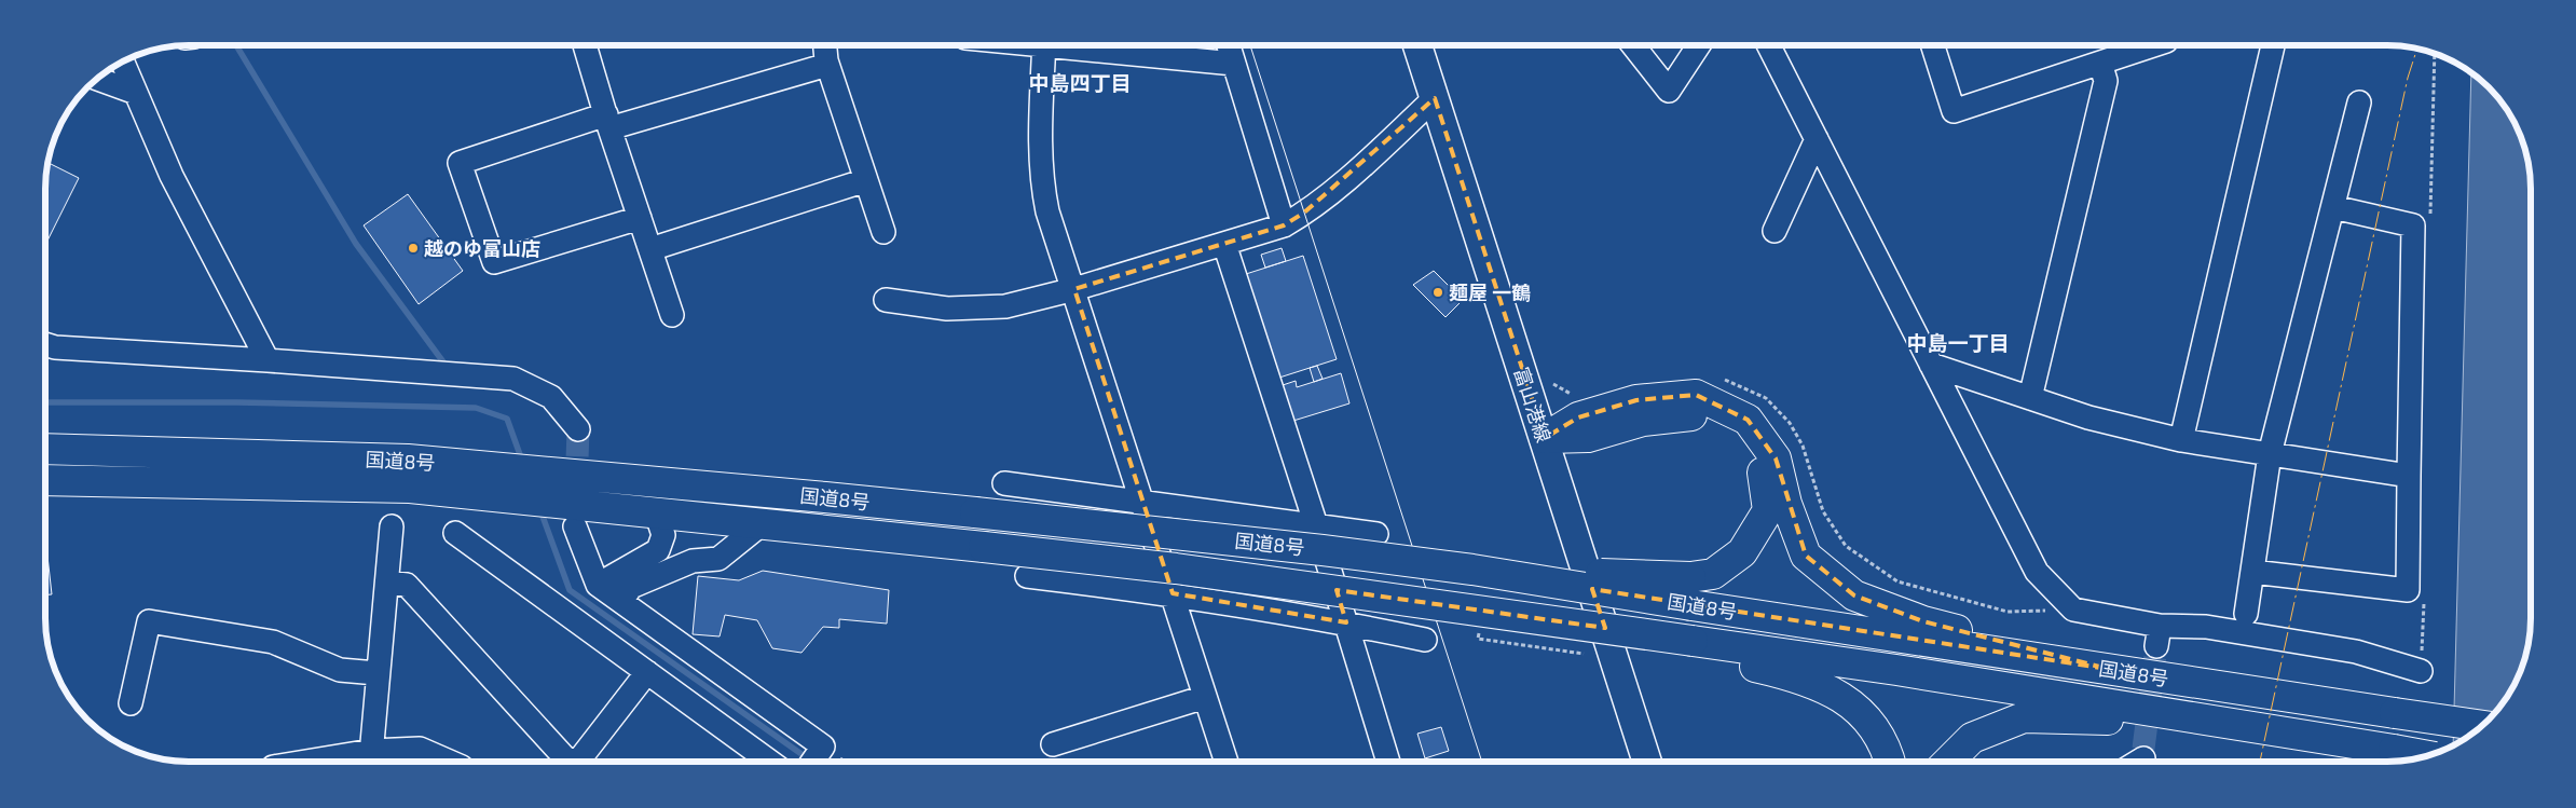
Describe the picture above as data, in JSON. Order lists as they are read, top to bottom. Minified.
{"streets":{"highway":["国道8号"],"main road":["富山港線"]},"districts":["中島四丁目","中島一丁目"],"places":["越のゆ富山店","麺屋 一鶴"]}
